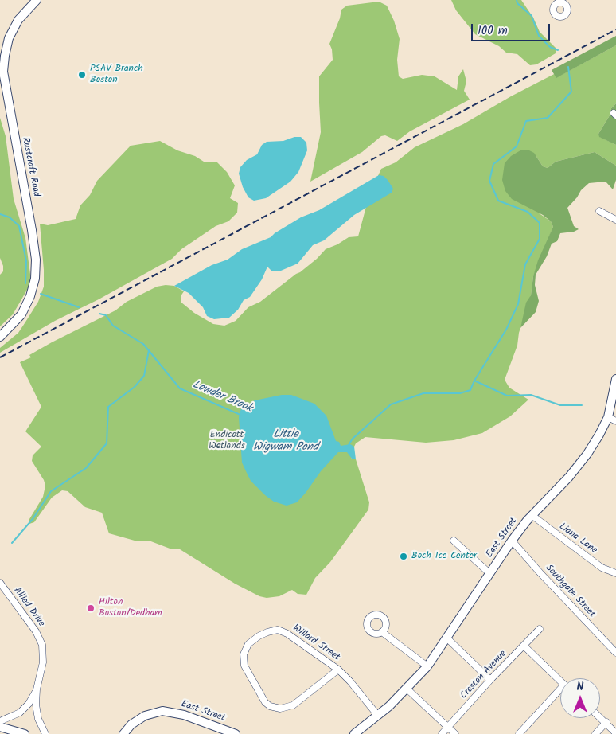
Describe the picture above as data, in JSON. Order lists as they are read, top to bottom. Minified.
{"streets":{"main road":["Rustcraft Road","East Street"],"street":["Liana Lane","Southgate Street","Allied Drive","Willard Street","Creston Avenue"]},"crossings":[["East Street","Liana Lane"],["East Street","Southgate Street"],["East Street","Willard Street"]],"water":["Lowder Brook","Little Wigwam Pond"],"parks":["Endicott Wetlands"],"places":["PSAV Branch Boston","Boch Ice Center","Hilton Boston/Dedham"],"scale_bar":"100 m","north":"top"}
